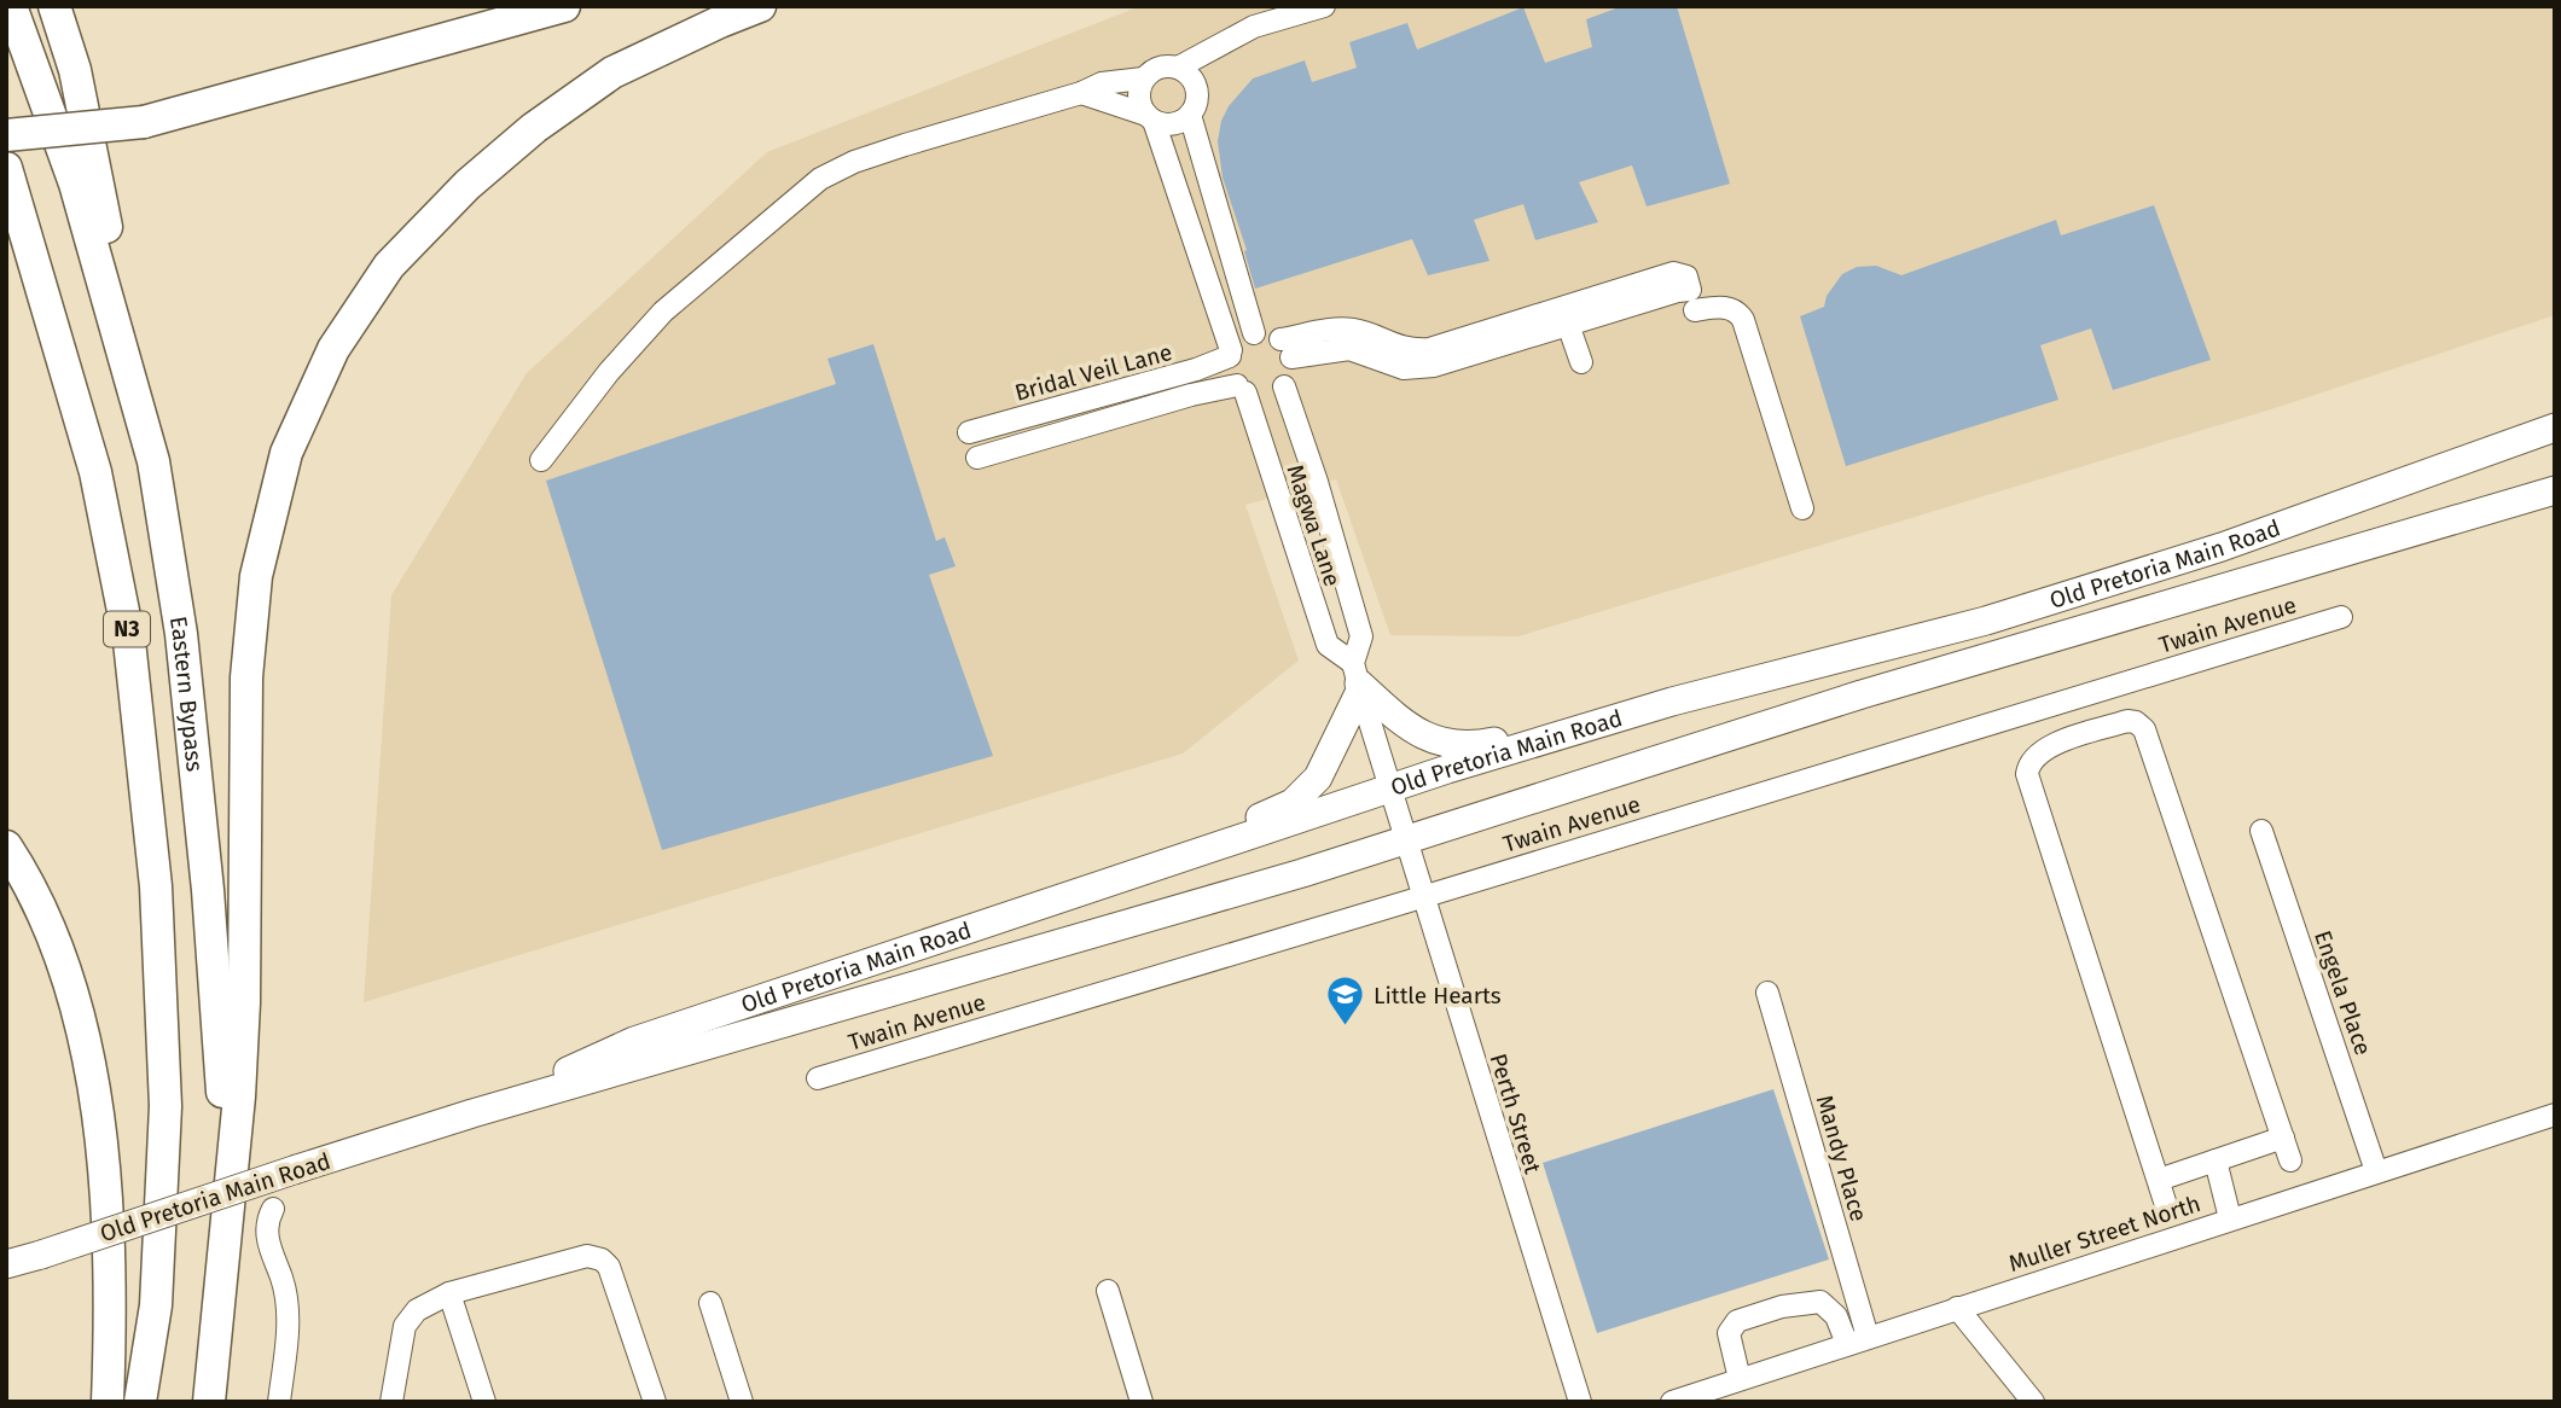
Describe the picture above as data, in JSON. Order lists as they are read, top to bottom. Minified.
{"streets":{"highway":["N3","Eastern Bypass"],"main road":["Old Pretoria Main Road"],"street":["Bridal Veil Lane","Magwa Lane","Twain Avenue","Engela Place","Perth Street","Mandy Place","Muller Street North"]},"crossings":[["Bridal Veil Lane","Magwa Lane"],["Magwa Lane","Old Pretoria Main Road"],["Magwa Lane","Perth Street"],["Old Pretoria Main Road","Perth Street"],["Twain Avenue","Perth Street"],["Engela Place","Muller Street North"],["Mandy Place","Muller Street North"]],"places":{"school or university":["Little Hearts"]}}
